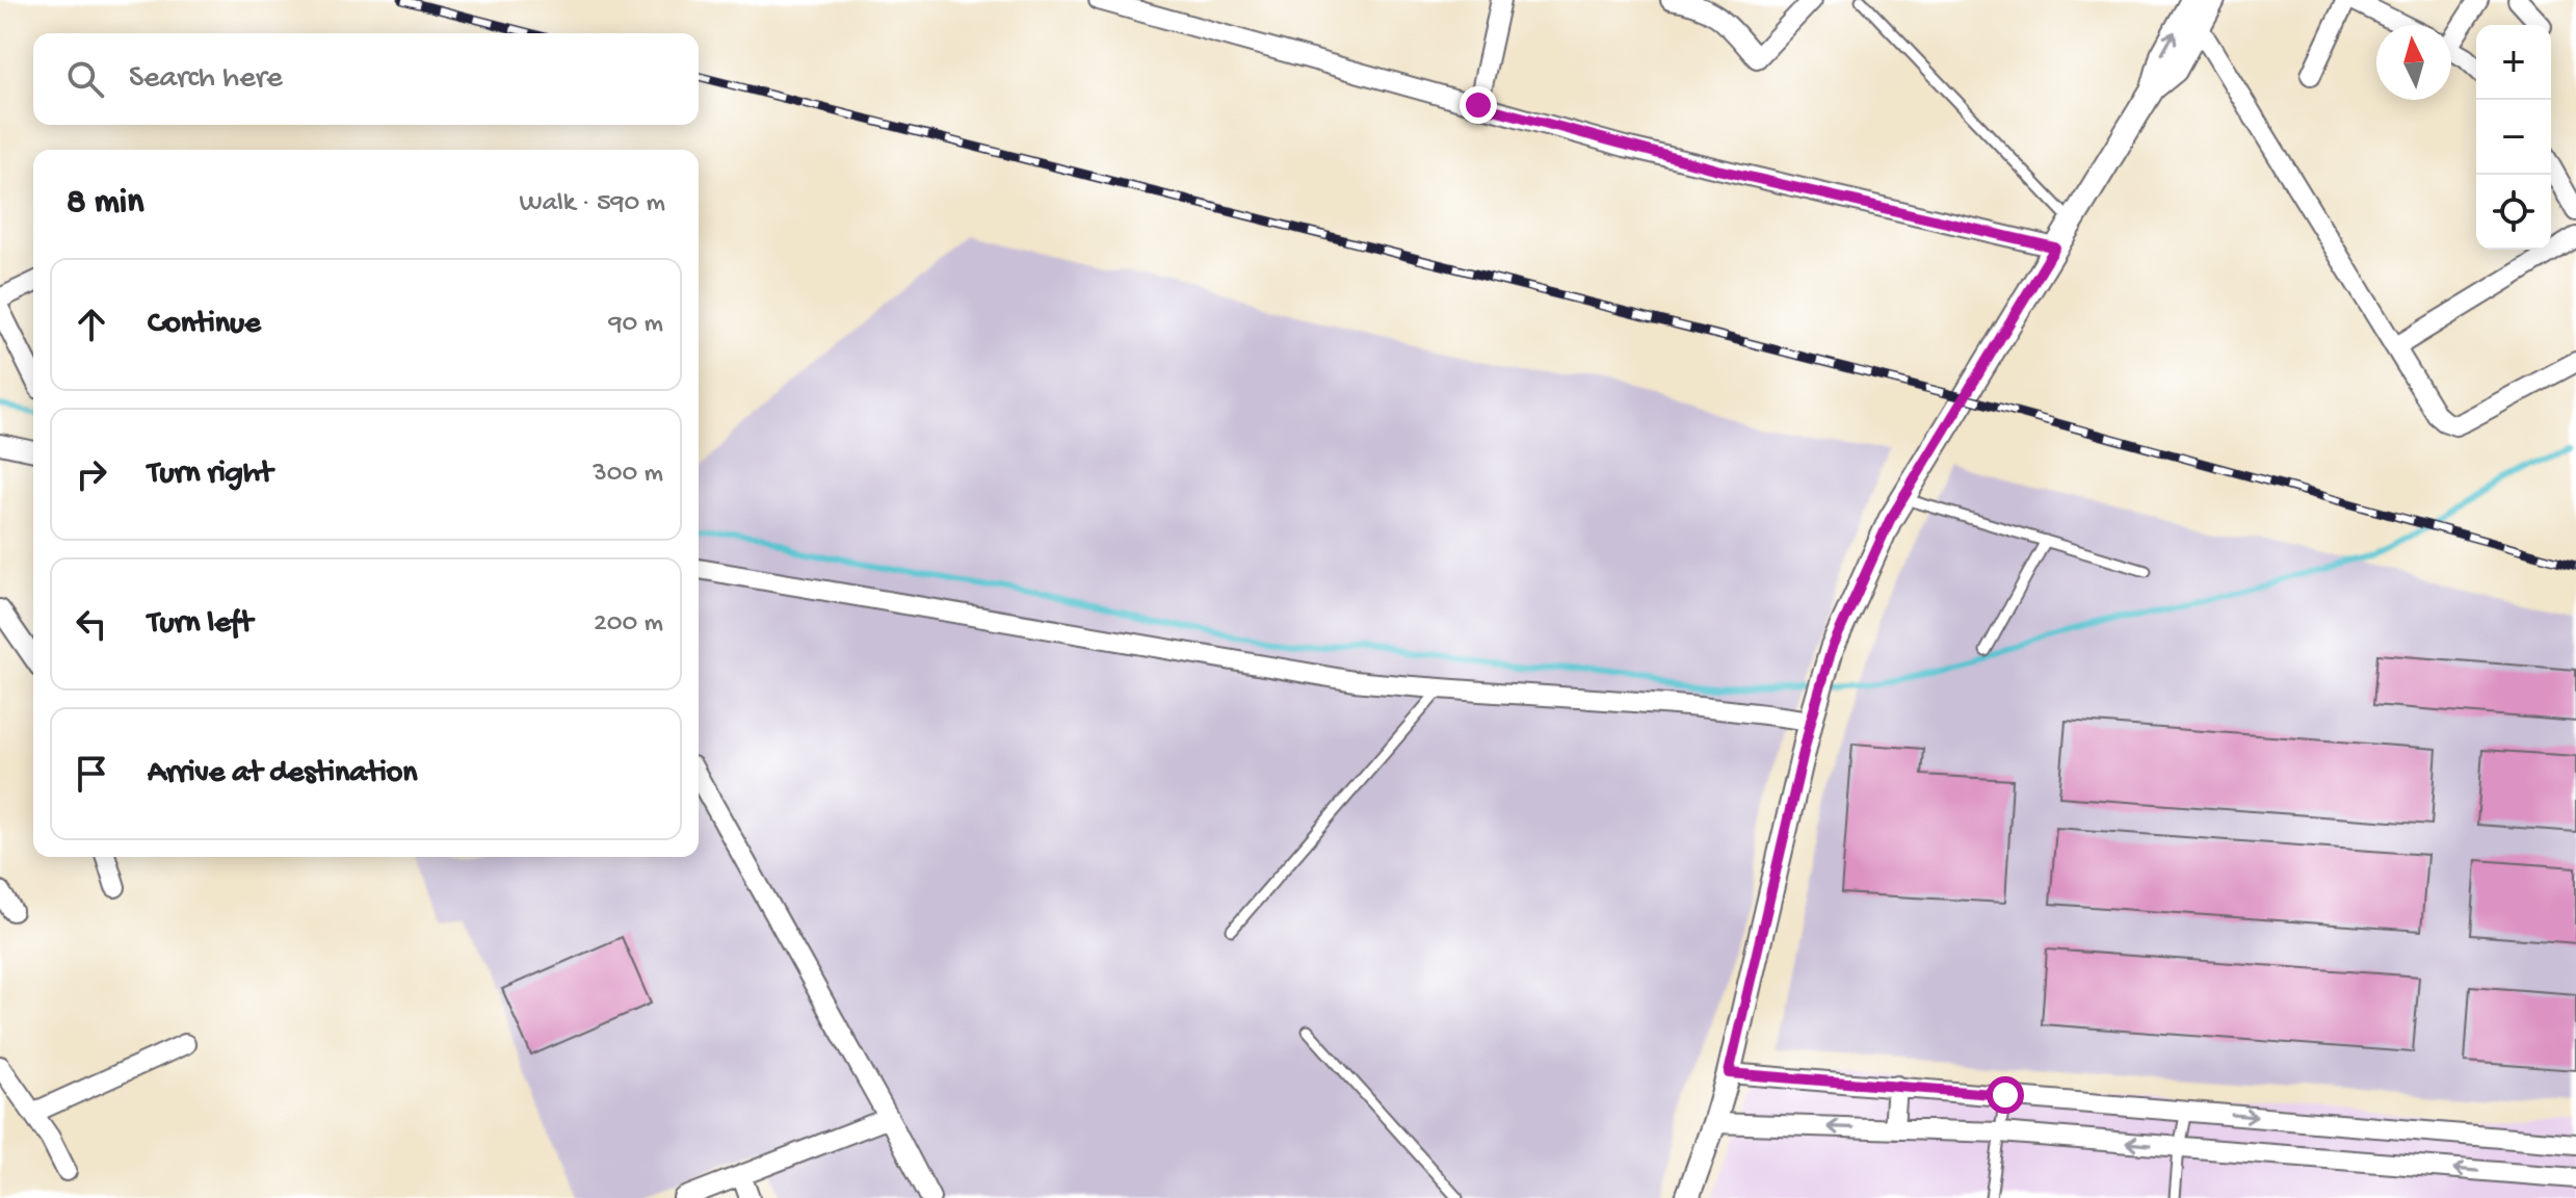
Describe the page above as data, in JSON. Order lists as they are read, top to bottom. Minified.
{"north":"top","page":{"map_buttons":["+","−"],"search":"Search here","heading":["8 min","Walk · 590 m"],"list":[["Continue","90 m"],["Turn right","300 m"],["Turn left","200 m"],"Arrive at destination"]}}
